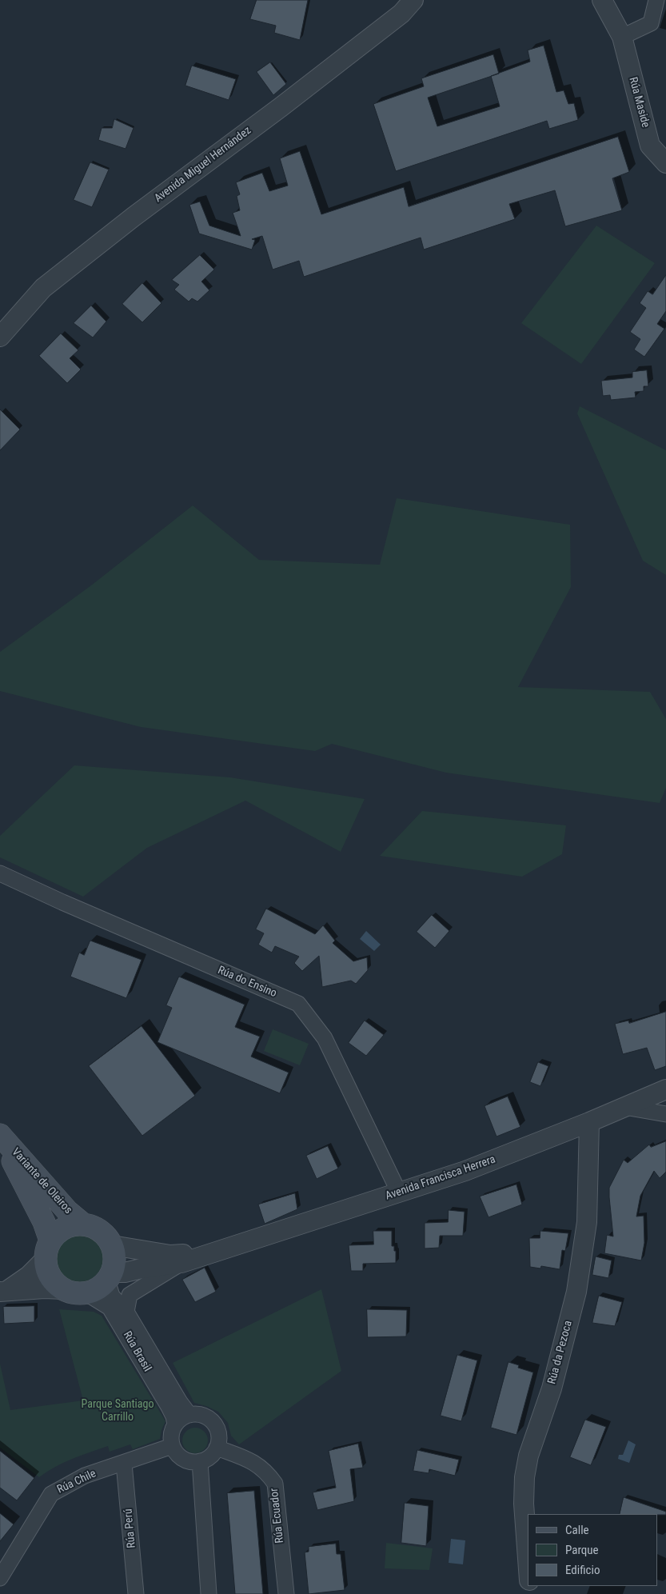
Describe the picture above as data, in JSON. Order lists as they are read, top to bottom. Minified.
{"streets":{"main road":["Variante de Oleiros"],"street":["Rúa Maside","Avenida Miguel Hernández","Rúa do Ensino","Avenida Francisca Herrera","Rúa Brasil","Rúa da Pezoca","Rúa Chile","Rúa Ecuador","Rúa Perú"]},"crossings":[["Rúa do Ensino","Avenida Francisca Herrera"],["Avenida Francisca Herrera","Variante de Oleiros"],["Avenida Francisca Herrera","Rúa Brasil"],["Avenida Francisca Herrera","Rúa da Pezoca"],["Variante de Oleiros","Rúa Brasil"],["Rúa Brasil","Rúa Chile"],["Rúa Brasil","Rúa Ecuador"],["Rúa Chile","Rúa Ecuador"],["Rúa Chile","Rúa Perú"]],"parks":["Parque Santiago Carrillo"],"legend":["Calle","Parque","Edificio"]}
